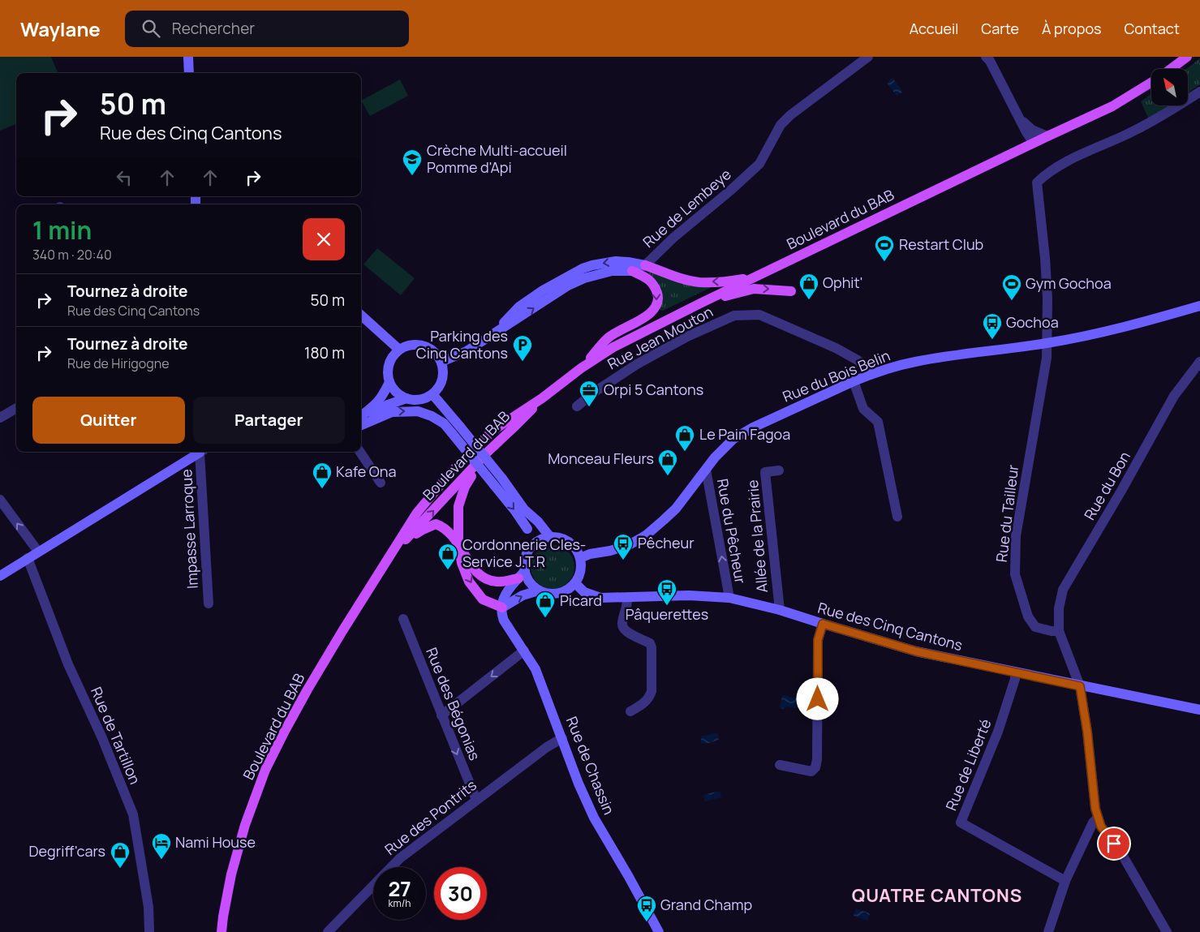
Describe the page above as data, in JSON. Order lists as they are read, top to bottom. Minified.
{"streets":{"main road":["Rue de Lembeye","Boulevard du BAB","Rue du Bois Belin","Rue des Cinq Cantons","Rue de Chassin"],"street":["Rue Jean Mouton","Rue du Bon","Rue du Tailleur","Impasse Larroque","Rue du Pêcheur","Allée de la Prairie","Rue des Bégonias","Rue de Tartillon","Rue de Liberté","Rue des Pontrits"]},"crossings":[["Rue Jean Mouton","Rue du Bois Belin"],["Rue du Bois Belin","Rue du Tailleur"],["Rue du Bois Belin","Rue du Pêcheur"],["Rue du Bois Belin","Rue des Cinq Cantons"],["Rue du Bon","Rue du Tailleur"],["Rue du Pêcheur","Rue des Cinq Cantons"],["Allée de la Prairie","Rue des Cinq Cantons"],["Rue des Cinq Cantons","Rue de Liberté"],["Rue des Bégonias","Rue des Pontrits"],["Rue de Chassin","Rue des Pontrits"]],"one_way":["Rue du Pêcheur","Rue des Bégonias"],"districts":["QUATRE CANTONS"],"places":{"school or university":["Crèche Multi-accueil Pomme d'Api"],"sports":["Restart Club","Gym Gochoa"],"shop":["Ophit'","Le Pain Fagoa","Monceau Fleurs","Kafe Ona","Cordonnerie Cles- Service J.T.R","Picard","Degriff'cars"],"bus stop":["Gochoa","Pêcheur","Pâquerettes","Grand Champ"],"parking":["Parking des Cinq Cantons"],"office":["Orpi 5 Cantons"],"hotel":["Nami House"]},"north":"top left","page":{"header":"Waylane","search":"Rechercher","nav":["Accueil","Carte","À propos","Contact"],"turn":["50 m","Rue des Cinq Cantons"],"heading":["1 min","340 m · 20:40"],"list":[{"name":"Tournez à droite","note":"Rue des Cinq Cantons","value":"50 m"},{"name":"Tournez à droite","note":"Rue de Hirigogne","value":"180 m"}],"buttons":["Quitter","Partager"],"speed":"27 km/h","limit":"30"}}
